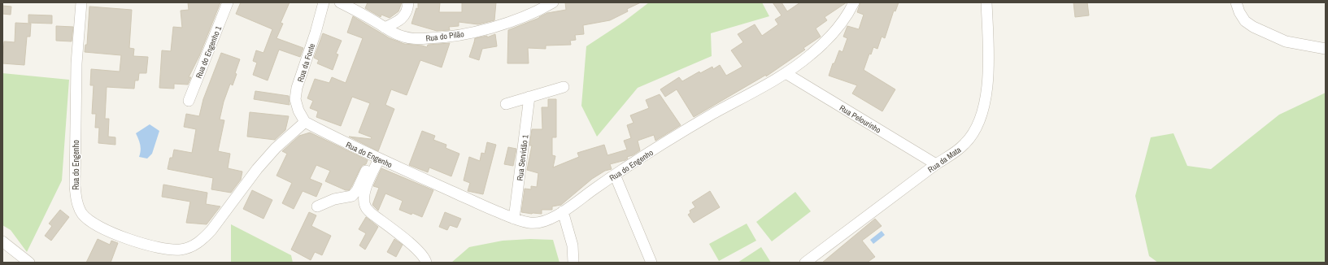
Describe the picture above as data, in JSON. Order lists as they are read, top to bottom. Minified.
{"streets":{"street":["Rua do Pilão","Rua do Engenho 1","Rua da Fonte","Rua Pelourinho","Rua do Engenho","Rua Servidão 1","Rua da Mata"]},"crossings":[["Rua da Fonte","Rua do Engenho"],["Rua Pelourinho","Rua do Engenho"],["Rua Pelourinho","Rua da Mata"],["Rua do Engenho","Rua Servidão 1"]]}
